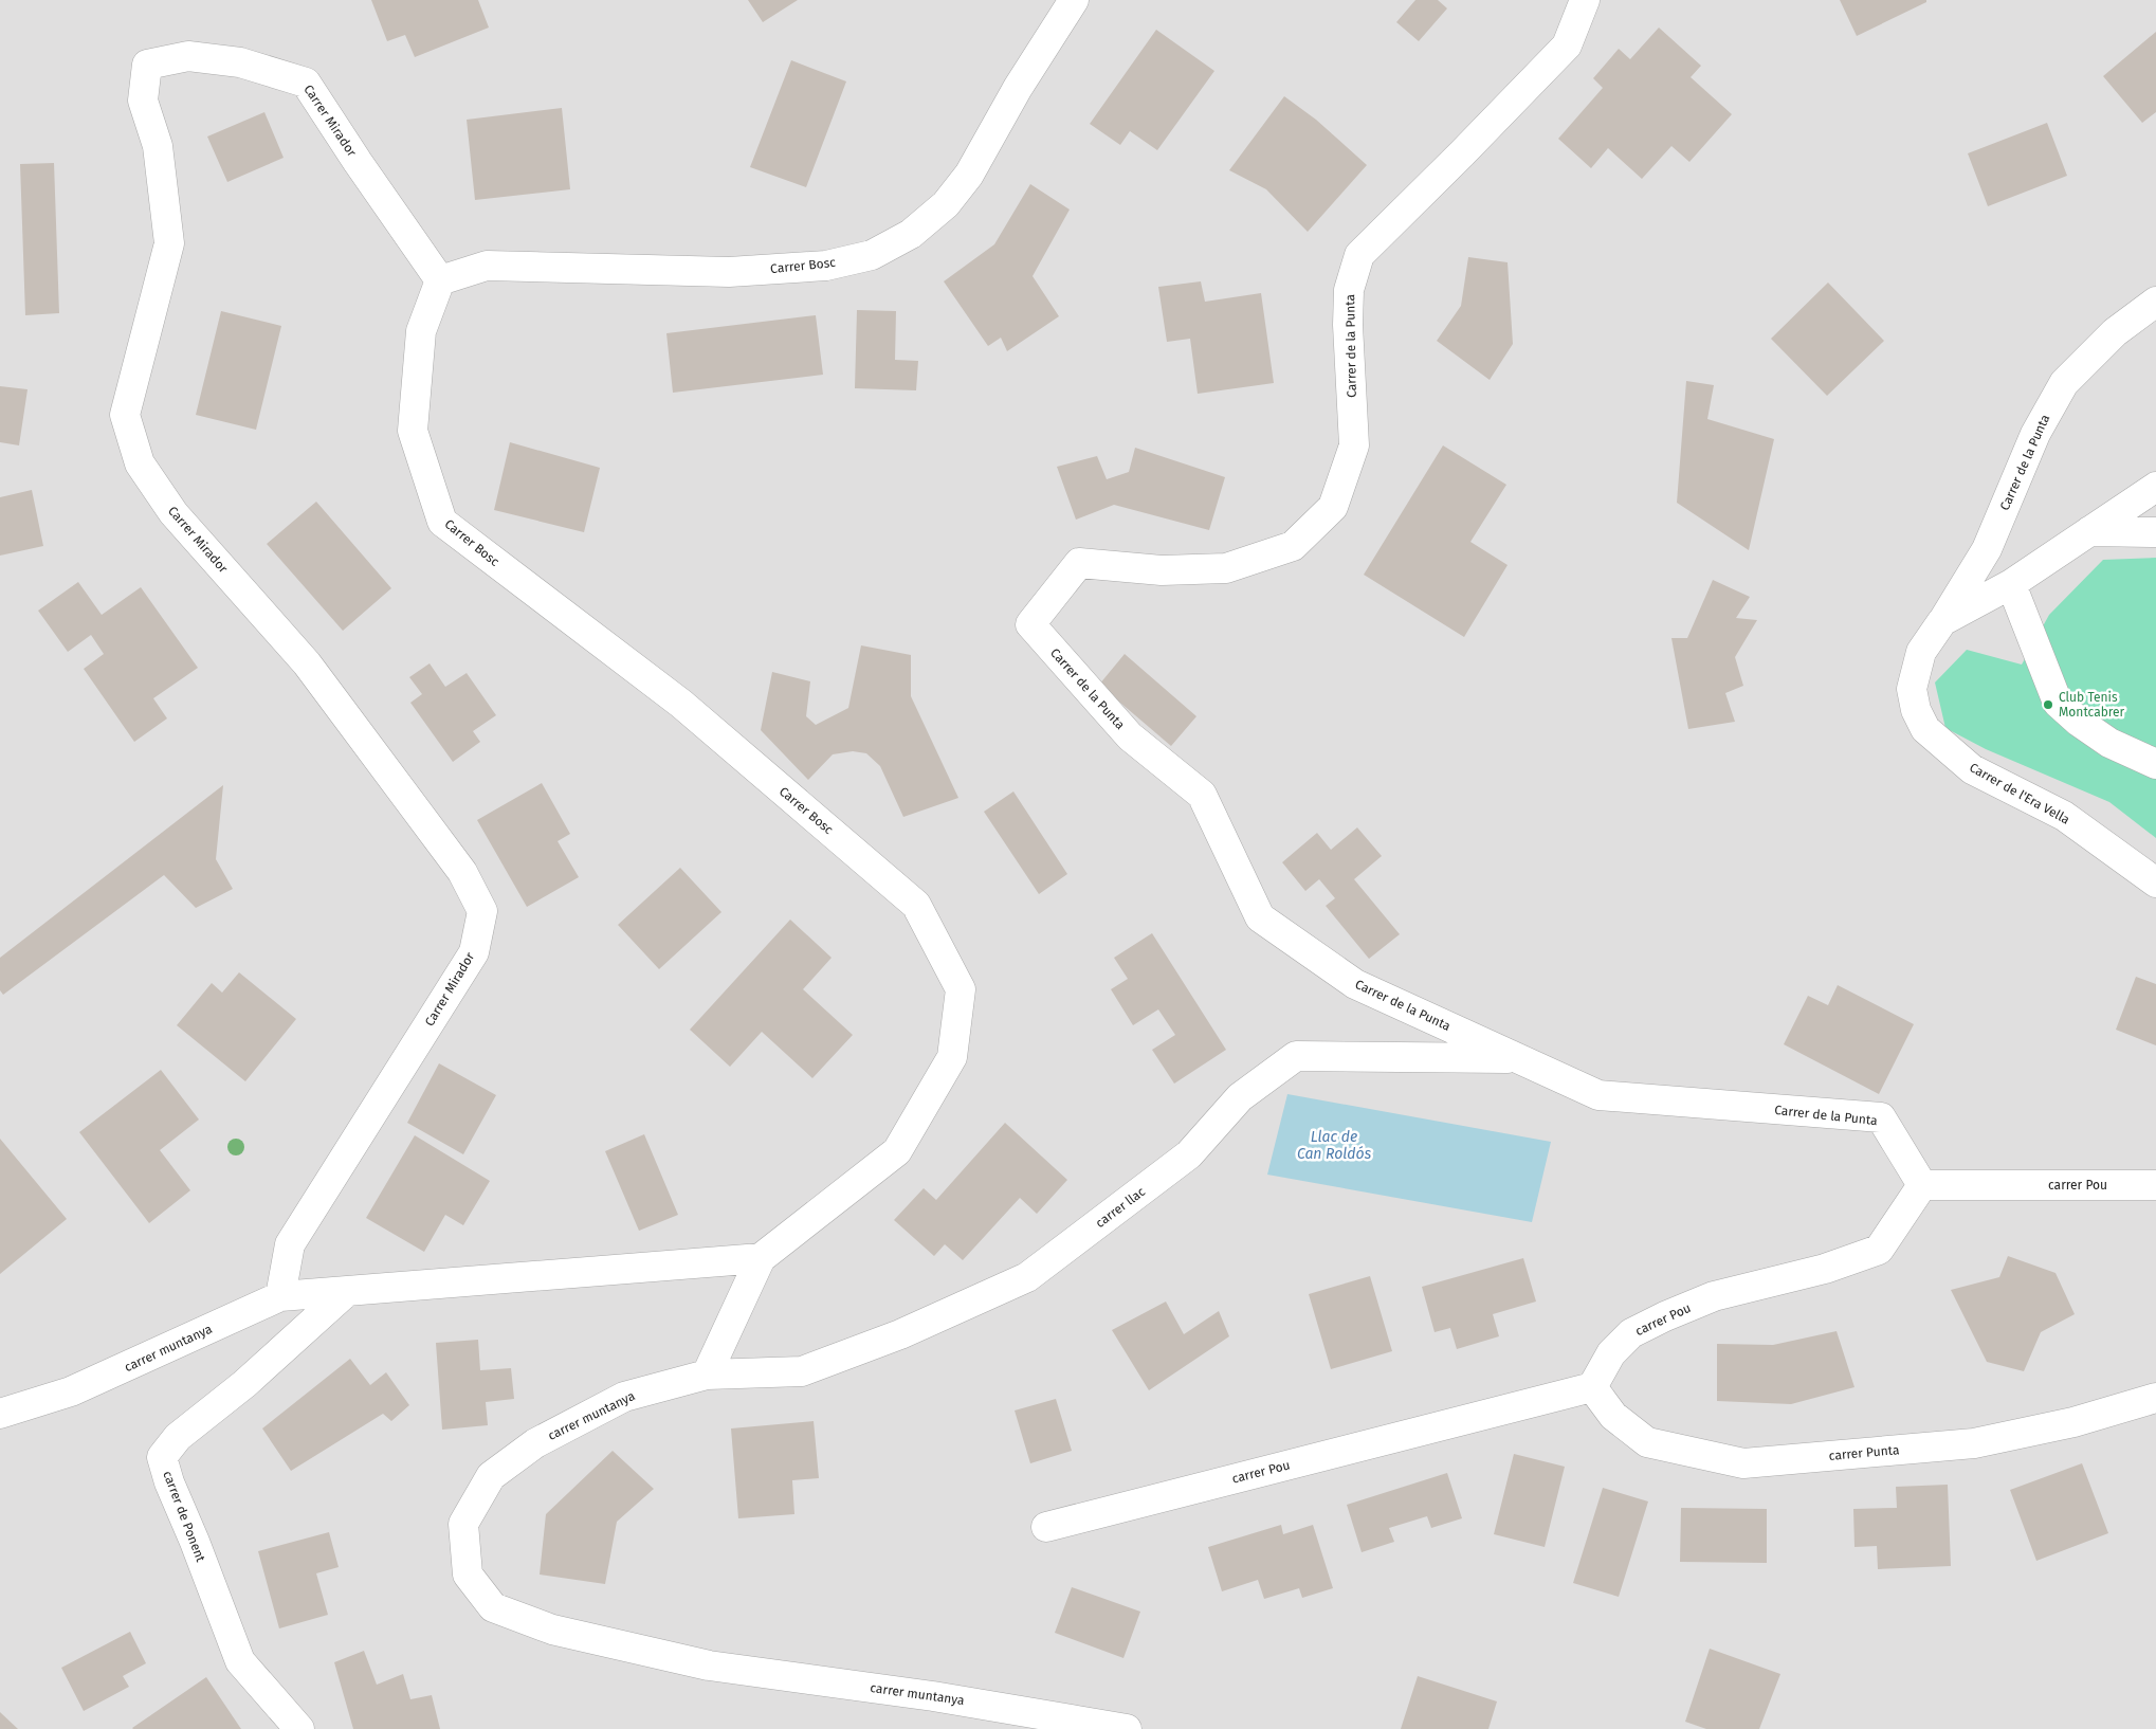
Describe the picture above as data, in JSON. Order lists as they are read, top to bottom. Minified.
{"streets":{"street":["Carrer Mirador","Carrer Bosc","Carrer de la Punta","Carrer de l'Era Vella","carrer Pou","carrer llac","carrer muntanya","carrer Punta","carrer de Ponent"]},"crossings":[["Carrer Mirador","Carrer Bosc"],["Carrer Mirador","carrer muntanya"],["Carrer Bosc","carrer muntanya"],["Carrer de la Punta","Carrer de l'Era Vella"],["Carrer de la Punta","carrer Pou"],["Carrer de la Punta","carrer llac"],["carrer Pou","carrer Punta"],["carrer llac","carrer muntanya"],["carrer muntanya","carrer de Ponent"]],"water":["Llac de Can Roldós"],"places":["Club Tenis Montcabrer"]}
